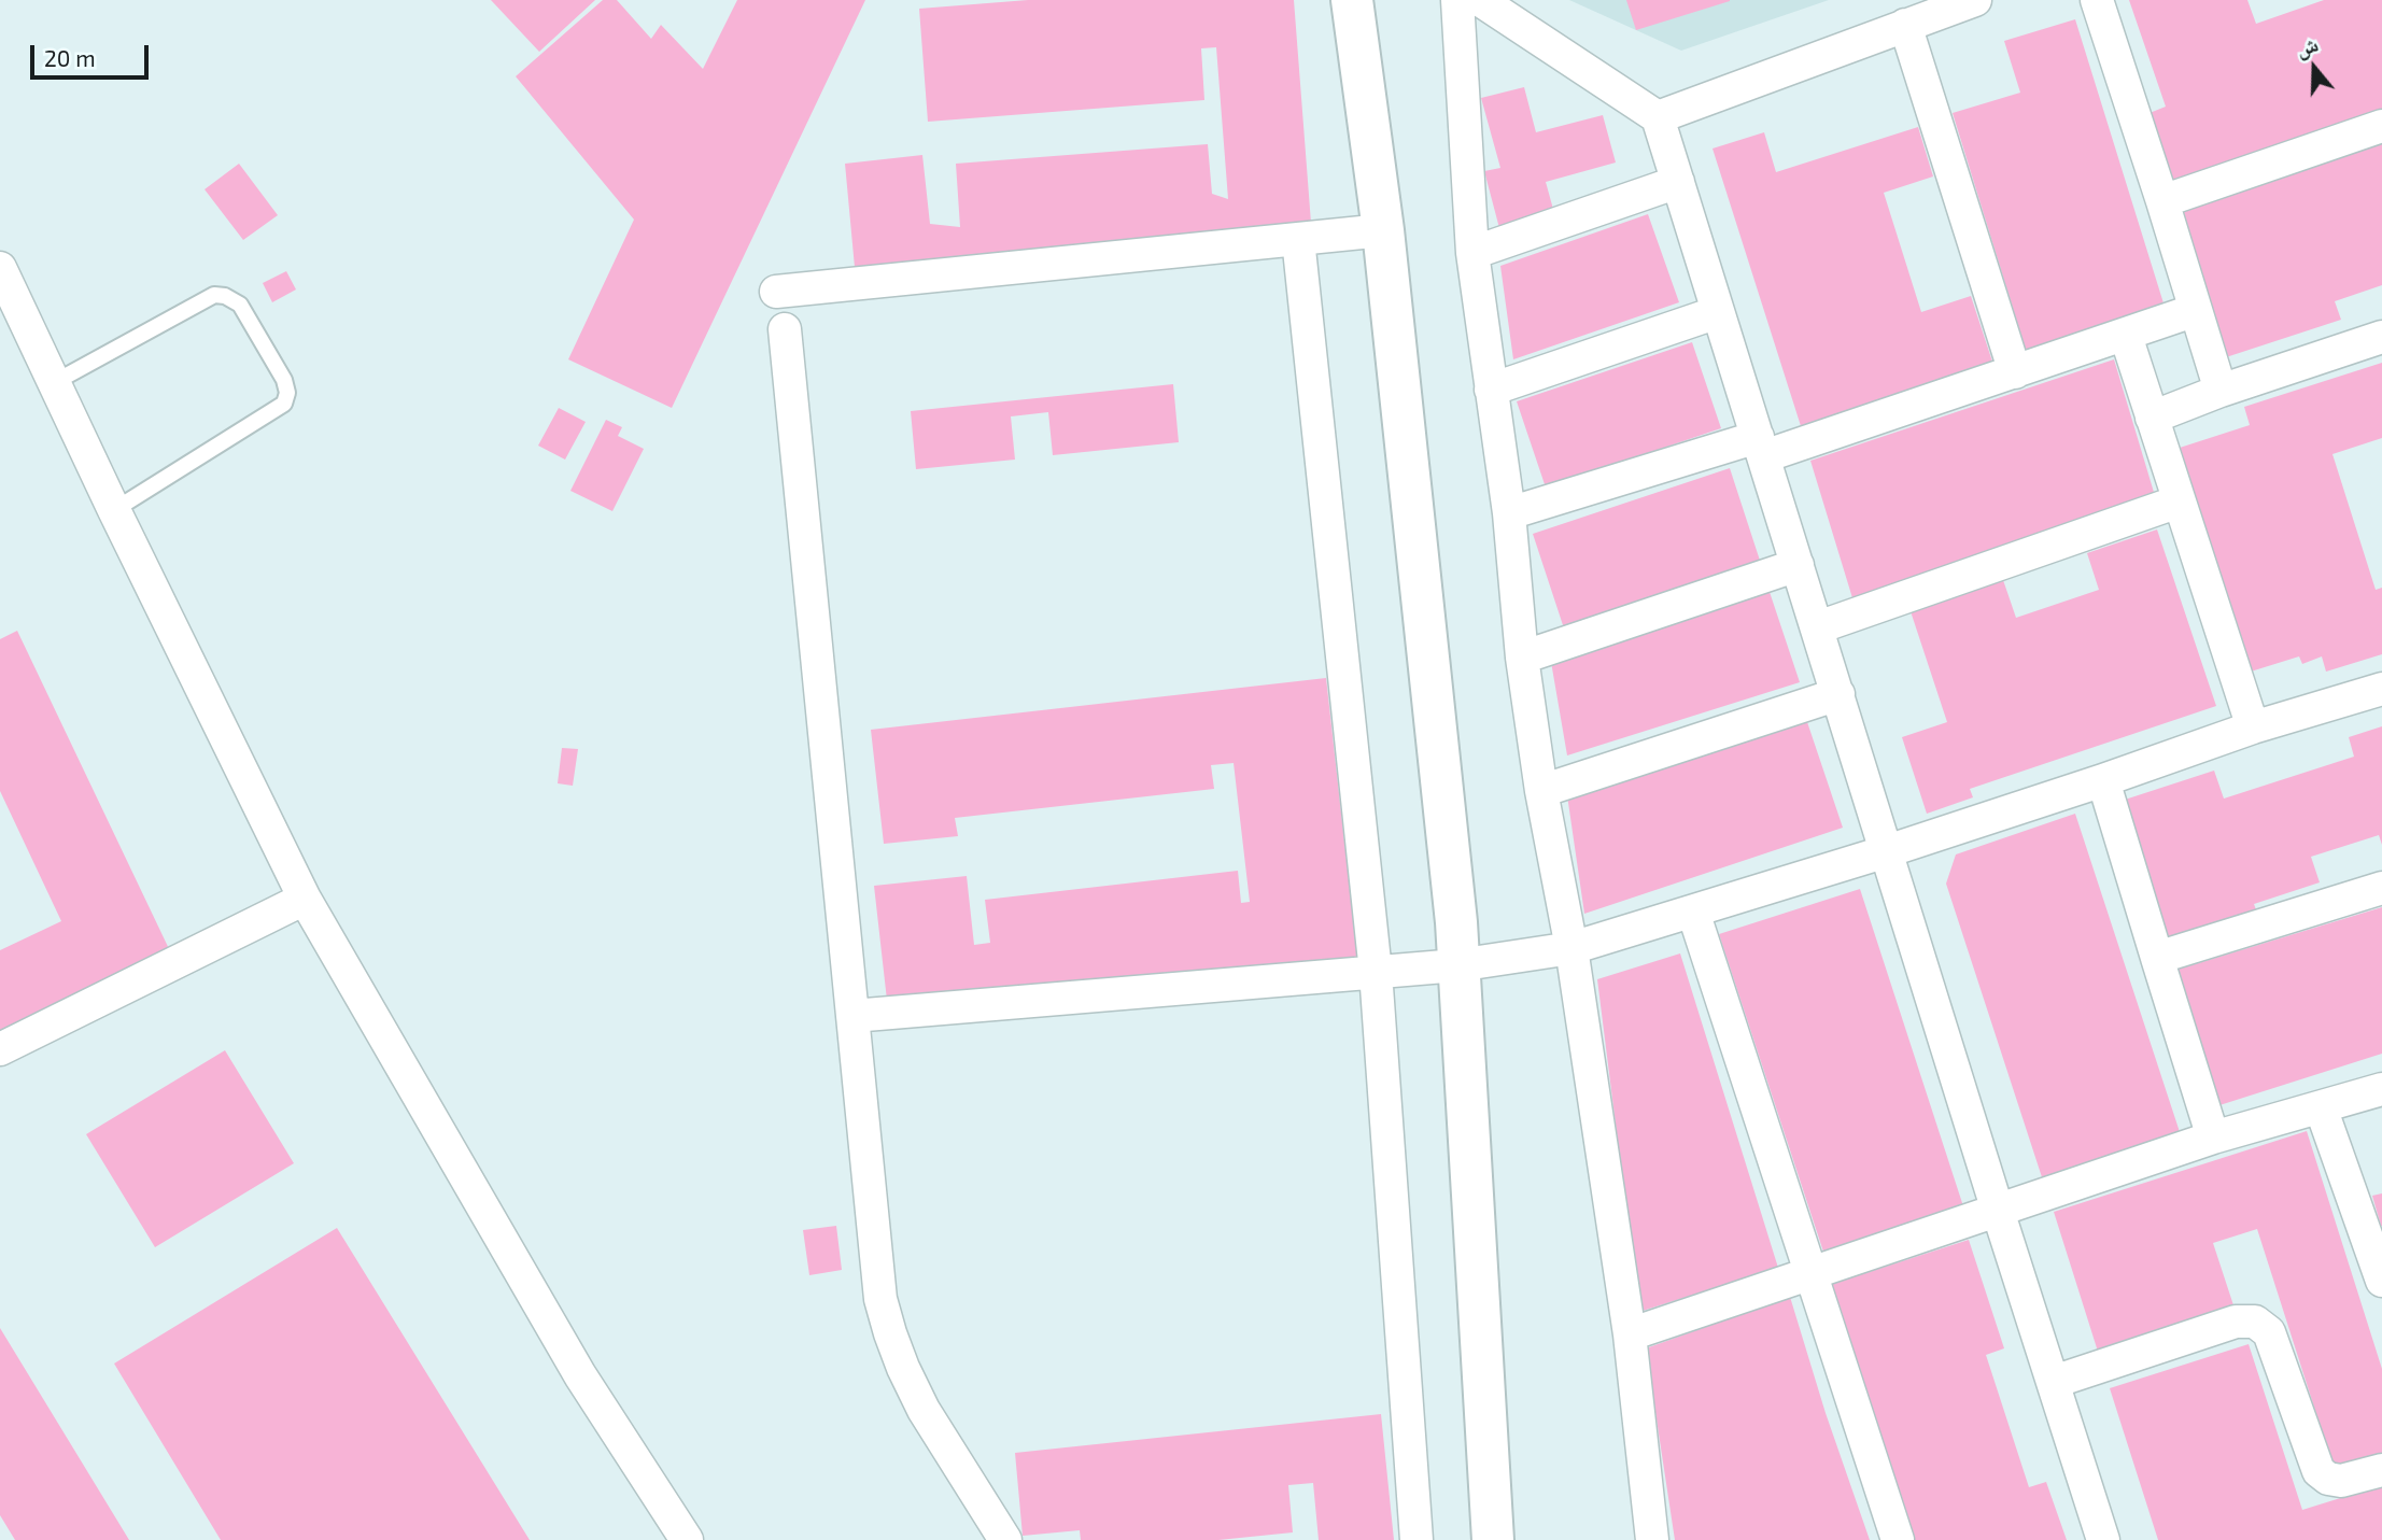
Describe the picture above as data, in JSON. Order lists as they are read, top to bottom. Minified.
{"scale_bar":"20 m","north":"top"}
